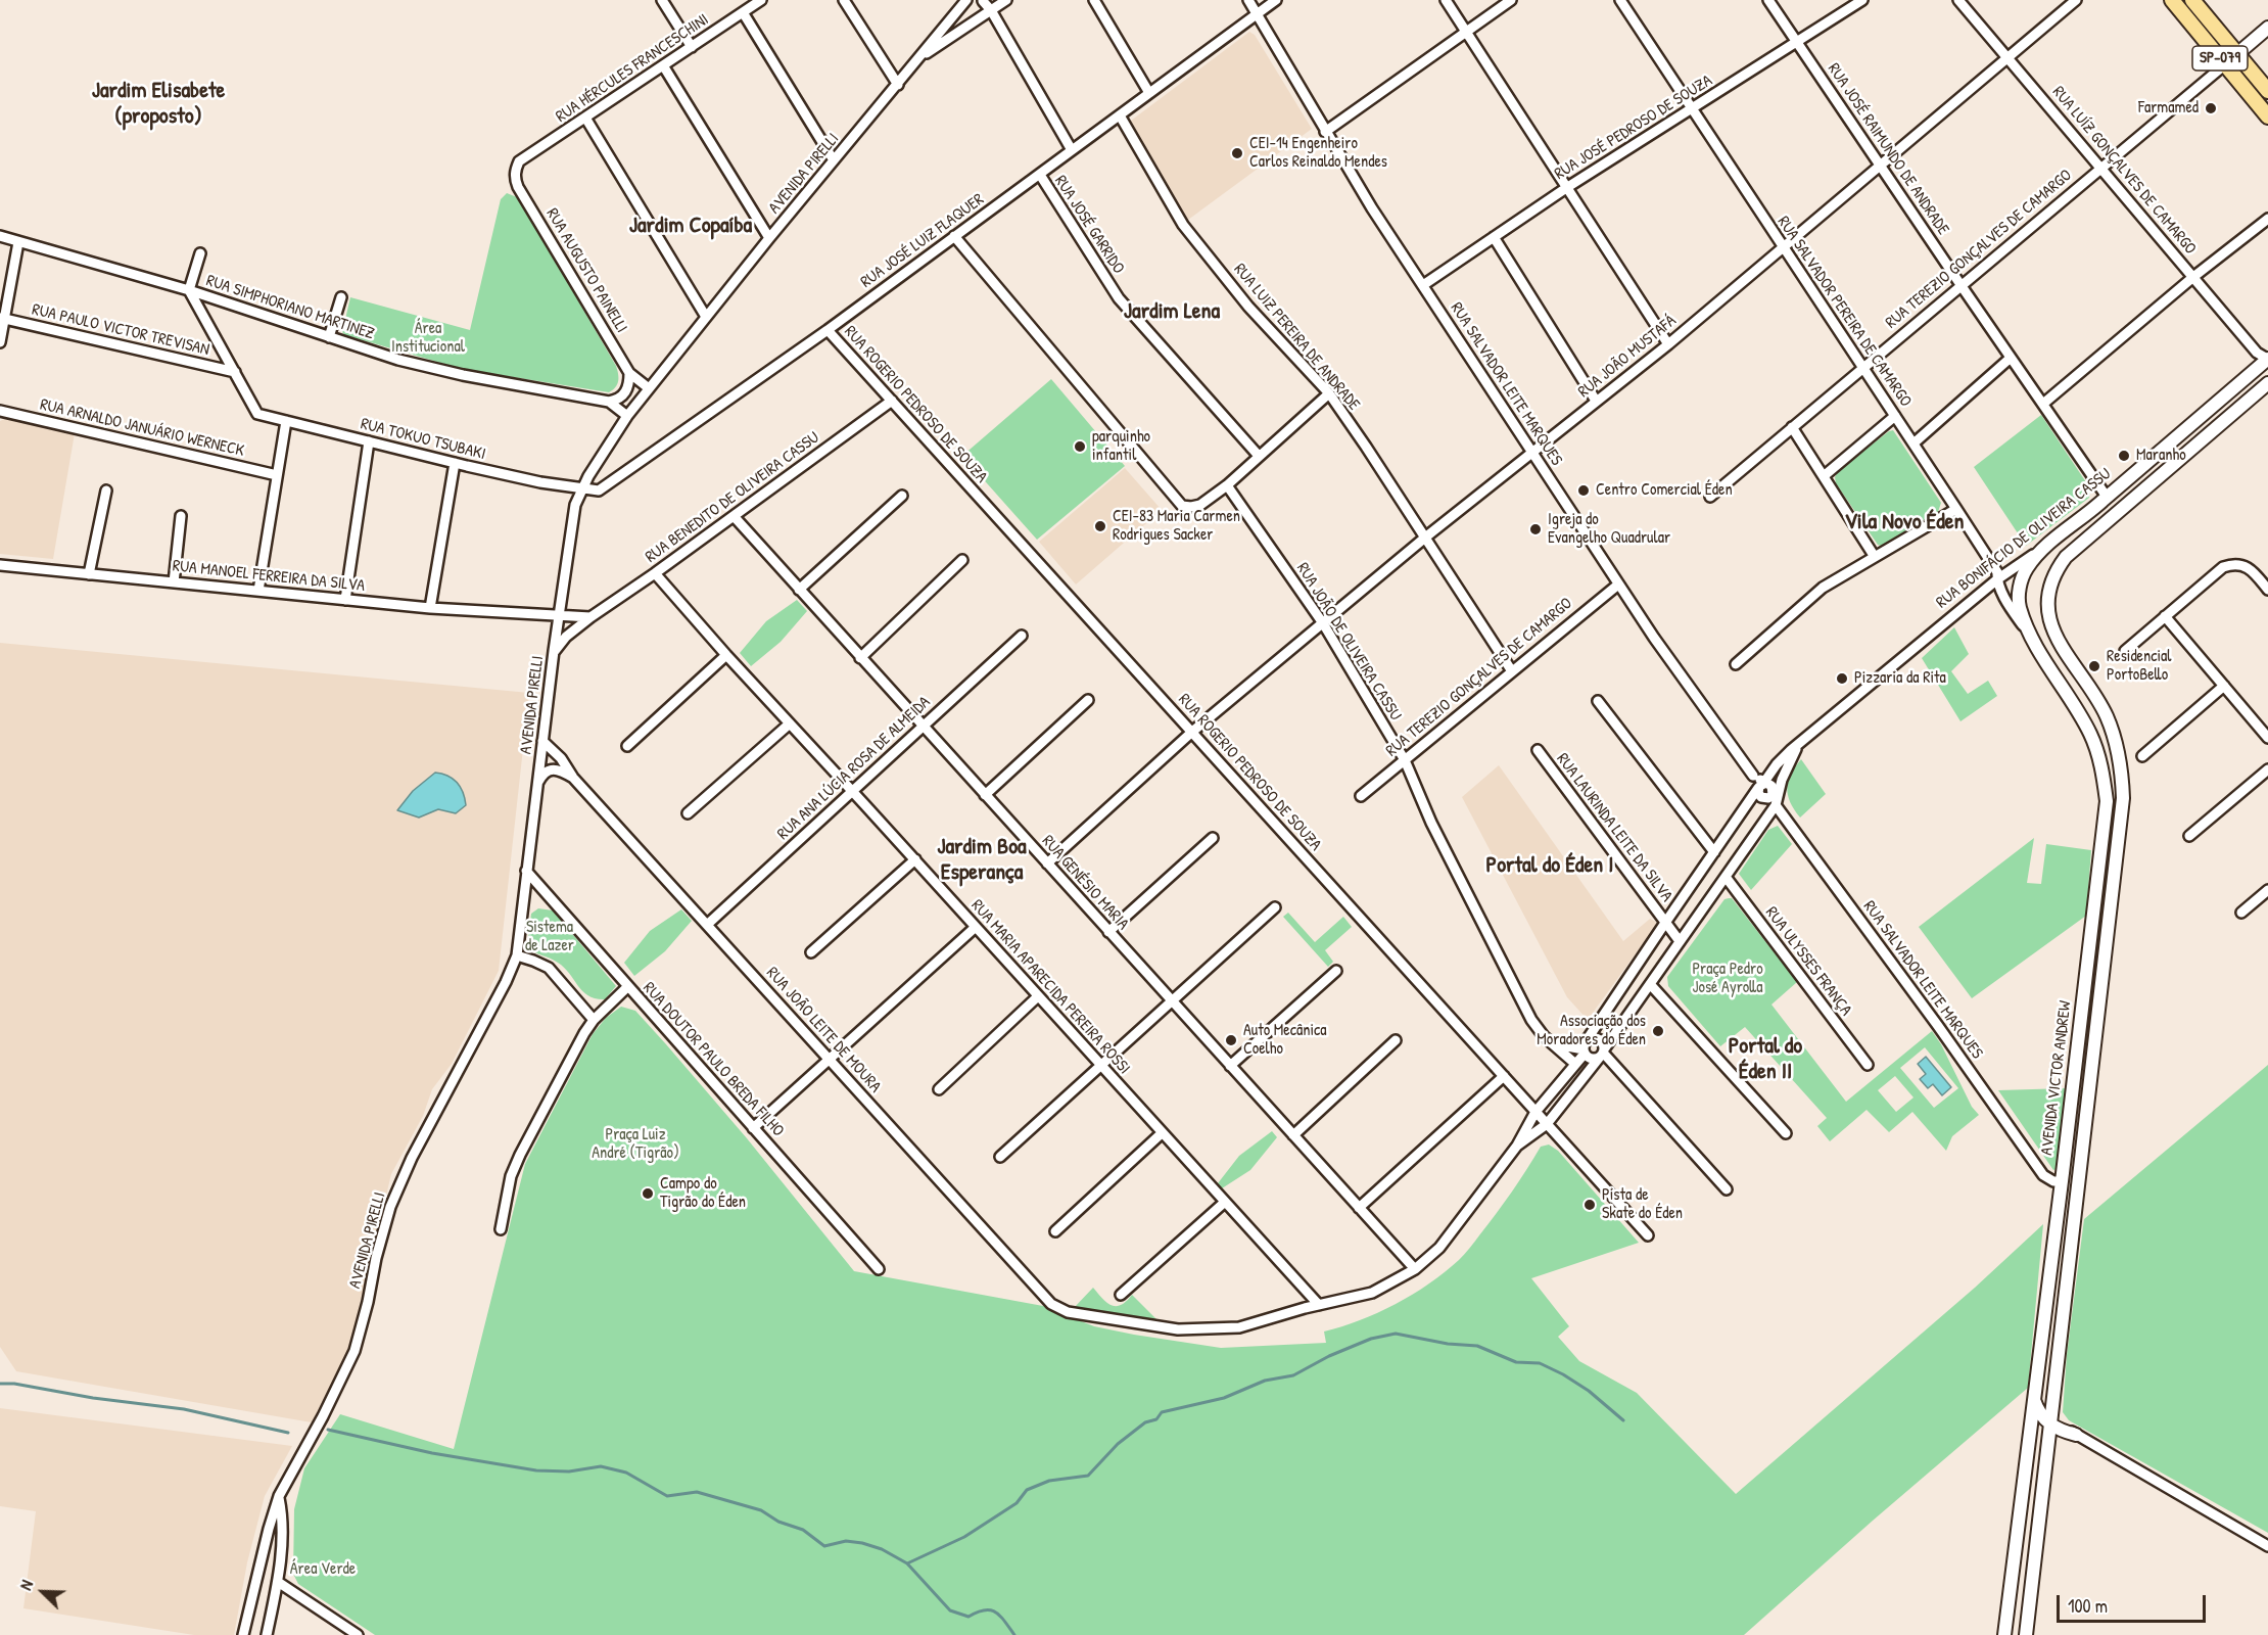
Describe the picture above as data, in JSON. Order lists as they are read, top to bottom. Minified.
{"streets":{"main road":["SP-079","RUA TEREZIO GONÇALVES DE CAMARGO","RUA BONIFÁCIO DE OLIVEIRA CASSU","AVENIDA VICTOR ANDREW"],"street":["RUA HÉRCULES FRANCESCHINI","RUA JOSÉ PEDROSO DE SOUZA","RUA JOSÉ RAIMUNDO DE ANDRADE","RUA LUÍZ GONÇALVES DE CAMARGO","AVENIDA PIRELLI","RUA JOSÉ GARRIDO","RUA JOSÉ LUIZ FLAQUER","RUA AUGUSTO PAINELLI","RUA SIMPHORIANO MARTINEZ","RUA SALVADOR PEREIRA DE CAMARGO","RUA PAULO VICTOR TREVISAN","RUA LUIZ PEREIRA DE ANDRADE","RUA JOÃO MUSTAFÁ","RUA SALVADOR LEITE MARQUES","RUA ROGERIO PEDROSO DE SOUZA","RUA ARNALDO JANUÁRIO WERNECK","RUA TOKUO TSUBAKI","RUA BENEDITO DE OLIVEIRA CASSU","RUA MANOEL FERREIRA DA SILVA","RUA JOÃO DE OLIVEIRA CASSU","RUA ANA LÚCIA ROSA DE ALMEIDA","RUA LAURINDA LEITE DA SILVA","RUA GENÉSIO MARIA","RUA ULYSSES FRANÇA","RUA MARIA APARECIDA PEREIRA ROSSI","RUA JOÃO LEITE DE MOURA","RUA DOUTOR PAULO BREDA FILHO"]},"crossings":[["SP-079","RUA TEREZIO GONÇALVES DE CAMARGO"],["RUA HÉRCULES FRANCESCHINI","RUA AUGUSTO PAINELLI"],["RUA JOSÉ PEDROSO DE SOUZA","RUA JOSÉ RAIMUNDO DE ANDRADE"],["RUA JOSÉ PEDROSO DE SOUZA","RUA SALVADOR PEREIRA DE CAMARGO"],["RUA JOSÉ PEDROSO DE SOUZA","RUA SALVADOR LEITE MARQUES"],["RUA JOSÉ RAIMUNDO DE ANDRADE","RUA TEREZIO GONÇALVES DE CAMARGO"],["RUA JOSÉ RAIMUNDO DE ANDRADE","RUA JOÃO MUSTAFÁ"],["RUA JOSÉ RAIMUNDO DE ANDRADE","RUA BONIFÁCIO DE OLIVEIRA CASSU"],["RUA LUÍZ GONÇALVES DE CAMARGO","RUA TEREZIO GONÇALVES DE CAMARGO"],["RUA LUÍZ GONÇALVES DE CAMARGO","RUA JOÃO MUSTAFÁ"],["RUA LUÍZ GONÇALVES DE CAMARGO","RUA BONIFÁCIO DE OLIVEIRA CASSU"],["AVENIDA PIRELLI","RUA JOSÉ LUIZ FLAQUER"],["AVENIDA PIRELLI","RUA AUGUSTO PAINELLI"],["AVENIDA PIRELLI","RUA SIMPHORIANO MARTINEZ"],["AVENIDA PIRELLI","RUA TOKUO TSUBAKI"],["AVENIDA PIRELLI","RUA BENEDITO DE OLIVEIRA CASSU"],["AVENIDA PIRELLI","RUA MANOEL FERREIRA DA SILVA"],["AVENIDA PIRELLI","RUA JOÃO LEITE DE MOURA"],["AVENIDA PIRELLI","RUA DOUTOR PAULO BREDA FILHO"],["RUA JOSÉ GARRIDO","RUA JOSÉ LUIZ FLAQUER"],["RUA JOSÉ LUIZ FLAQUER","RUA LUIZ PEREIRA DE ANDRADE"],["RUA JOSÉ LUIZ FLAQUER","RUA SALVADOR LEITE MARQUES"],["RUA JOSÉ LUIZ FLAQUER","RUA ROGERIO PEDROSO DE SOUZA"],["RUA JOSÉ LUIZ FLAQUER","RUA TOKUO TSUBAKI"],["RUA TEREZIO GONÇALVES DE CAMARGO","RUA SALVADOR PEREIRA DE CAMARGO"],["RUA TEREZIO GONÇALVES DE CAMARGO","RUA LUIZ PEREIRA DE ANDRADE"],["RUA TEREZIO GONÇALVES DE CAMARGO","RUA SALVADOR LEITE MARQUES"],["RUA TEREZIO GONÇALVES DE CAMARGO","RUA JOÃO DE OLIVEIRA CASSU"],["RUA SALVADOR PEREIRA DE CAMARGO","RUA JOÃO MUSTAFÁ"],["RUA SALVADOR PEREIRA DE CAMARGO","RUA BONIFÁCIO DE OLIVEIRA CASSU"],["RUA SALVADOR PEREIRA DE CAMARGO","AVENIDA VICTOR ANDREW"],["RUA PAULO VICTOR TREVISAN","RUA TOKUO TSUBAKI"],["RUA LUIZ PEREIRA DE ANDRADE","RUA JOÃO MUSTAFÁ"],["RUA JOÃO MUSTAFÁ","RUA SALVADOR LEITE MARQUES"],["RUA JOÃO MUSTAFÁ","RUA ROGERIO PEDROSO DE SOUZA"],["RUA JOÃO MUSTAFÁ","RUA JOÃO DE OLIVEIRA CASSU"],["RUA JOÃO MUSTAFÁ","RUA GENÉSIO MARIA"],["RUA SALVADOR LEITE MARQUES","RUA BONIFÁCIO DE OLIVEIRA CASSU"],["RUA SALVADOR LEITE MARQUES","AVENIDA VICTOR ANDREW"],["RUA ROGERIO PEDROSO DE SOUZA","RUA BENEDITO DE OLIVEIRA CASSU"],["RUA ROGERIO PEDROSO DE SOUZA","RUA BONIFÁCIO DE OLIVEIRA CASSU"],["RUA BENEDITO DE OLIVEIRA CASSU","RUA GENÉSIO MARIA"],["RUA BENEDITO DE OLIVEIRA CASSU","RUA MARIA APARECIDA PEREIRA ROSSI"],["RUA BONIFÁCIO DE OLIVEIRA CASSU","RUA JOÃO DE OLIVEIRA CASSU"],["RUA BONIFÁCIO DE OLIVEIRA CASSU","RUA LAURINDA LEITE DA SILVA"],["RUA BONIFÁCIO DE OLIVEIRA CASSU","RUA GENÉSIO MARIA"],["RUA BONIFÁCIO DE OLIVEIRA CASSU","RUA ULYSSES FRANÇA"],["RUA BONIFÁCIO DE OLIVEIRA CASSU","RUA MARIA APARECIDA PEREIRA ROSSI"],["RUA BONIFÁCIO DE OLIVEIRA CASSU","RUA JOÃO LEITE DE MOURA"],["RUA BONIFÁCIO DE OLIVEIRA CASSU","AVENIDA VICTOR ANDREW"],["RUA ANA LÚCIA ROSA DE ALMEIDA","RUA GENÉSIO MARIA"],["RUA ANA LÚCIA ROSA DE ALMEIDA","RUA MARIA APARECIDA PEREIRA ROSSI"],["RUA ANA LÚCIA ROSA DE ALMEIDA","RUA JOÃO LEITE DE MOURA"]],"districts":["Jardim Elisabete (proposto)","Jardim Copaíba","Jardim Lena","Vila Novo Éden","Jardim Boa Esperança","Portal do Éden I","Portal do Éden II"],"parks":["Área Institucional","Sistema de Lazer","Praça Pedro José Ayrolla","Praça Luiz André (Tigrão)","Área Verde"],"places":["Farmamed","CEI-14 Engenheiro Carlos Reinaldo Mendes","parquinho infantil","Maranho","Centro Comercial Éden","CEI-83 Maria Carmen Rodrigues Sacker","Igreja do Evangelho Quadrular","Residencial PortoBello","Pizzaria da Rita","Associação dos Moradores do Éden","Auto Mecânica Coelho","Campo do Tigrão do Éden","Pista de Skate do Éden"],"scale_bar":"100 m","north":"top left"}
